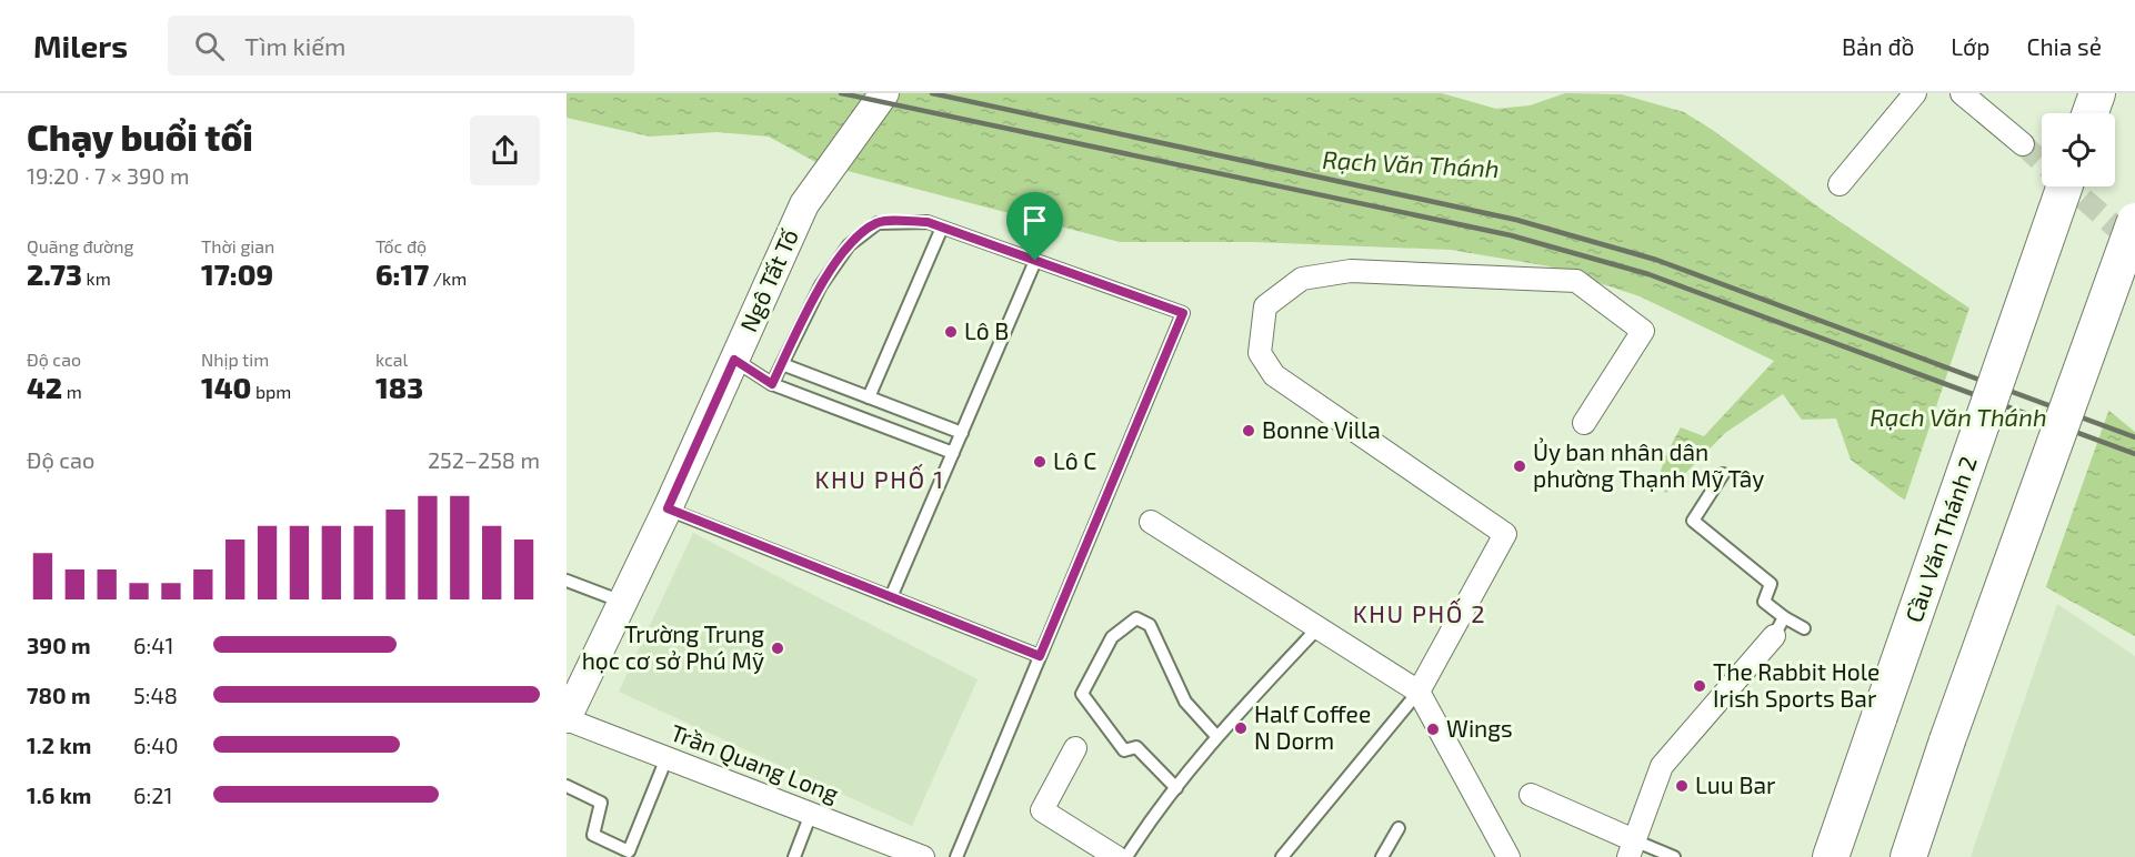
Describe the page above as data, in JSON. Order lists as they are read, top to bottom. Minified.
{"streets":{"main road":["Cầu Văn Thánh 2"],"street":["Ngô Tất Tố","Trần Quang Long"]},"crossings":[["Ngô Tất Tố","Trần Quang Long"]],"districts":["KHU PHỐ 1","KHU PHỐ 2"],"water":["Rạch Văn Thánh"],"places":["Lô B","Bonne Villa","Lô C","Ủy ban nhân dân phường Thạnh Mỹ Tây","Trường Trung học cơ sở Phú Mỹ","The Rabbit Hole Irish Sports Bar","Half Coffee N Dorm","Wings","Luu Bar"],"page":{"header":"Milers","search":"Tìm kiếm","nav":["Bản đồ","Lớp","Chia sẻ"],"heading":["Chạy buổi tối","19:20 · 7 × 390 m"],"stats":[["Quãng đường","2.73 km"],["Thời gian","17:09"],["Tốc độ","6:17 /km"],["Độ cao","42 m"],["Nhịp tim","140 bpm"],["kcal","183"]],"chart":["Độ cao","252–258 m"],"list":[{"name":"390 m","note":"6:41"},{"name":"780 m","note":"5:48"},{"name":"1.2 km","note":"6:40"},{"name":"1.6 km","note":"6:21"}]}}
